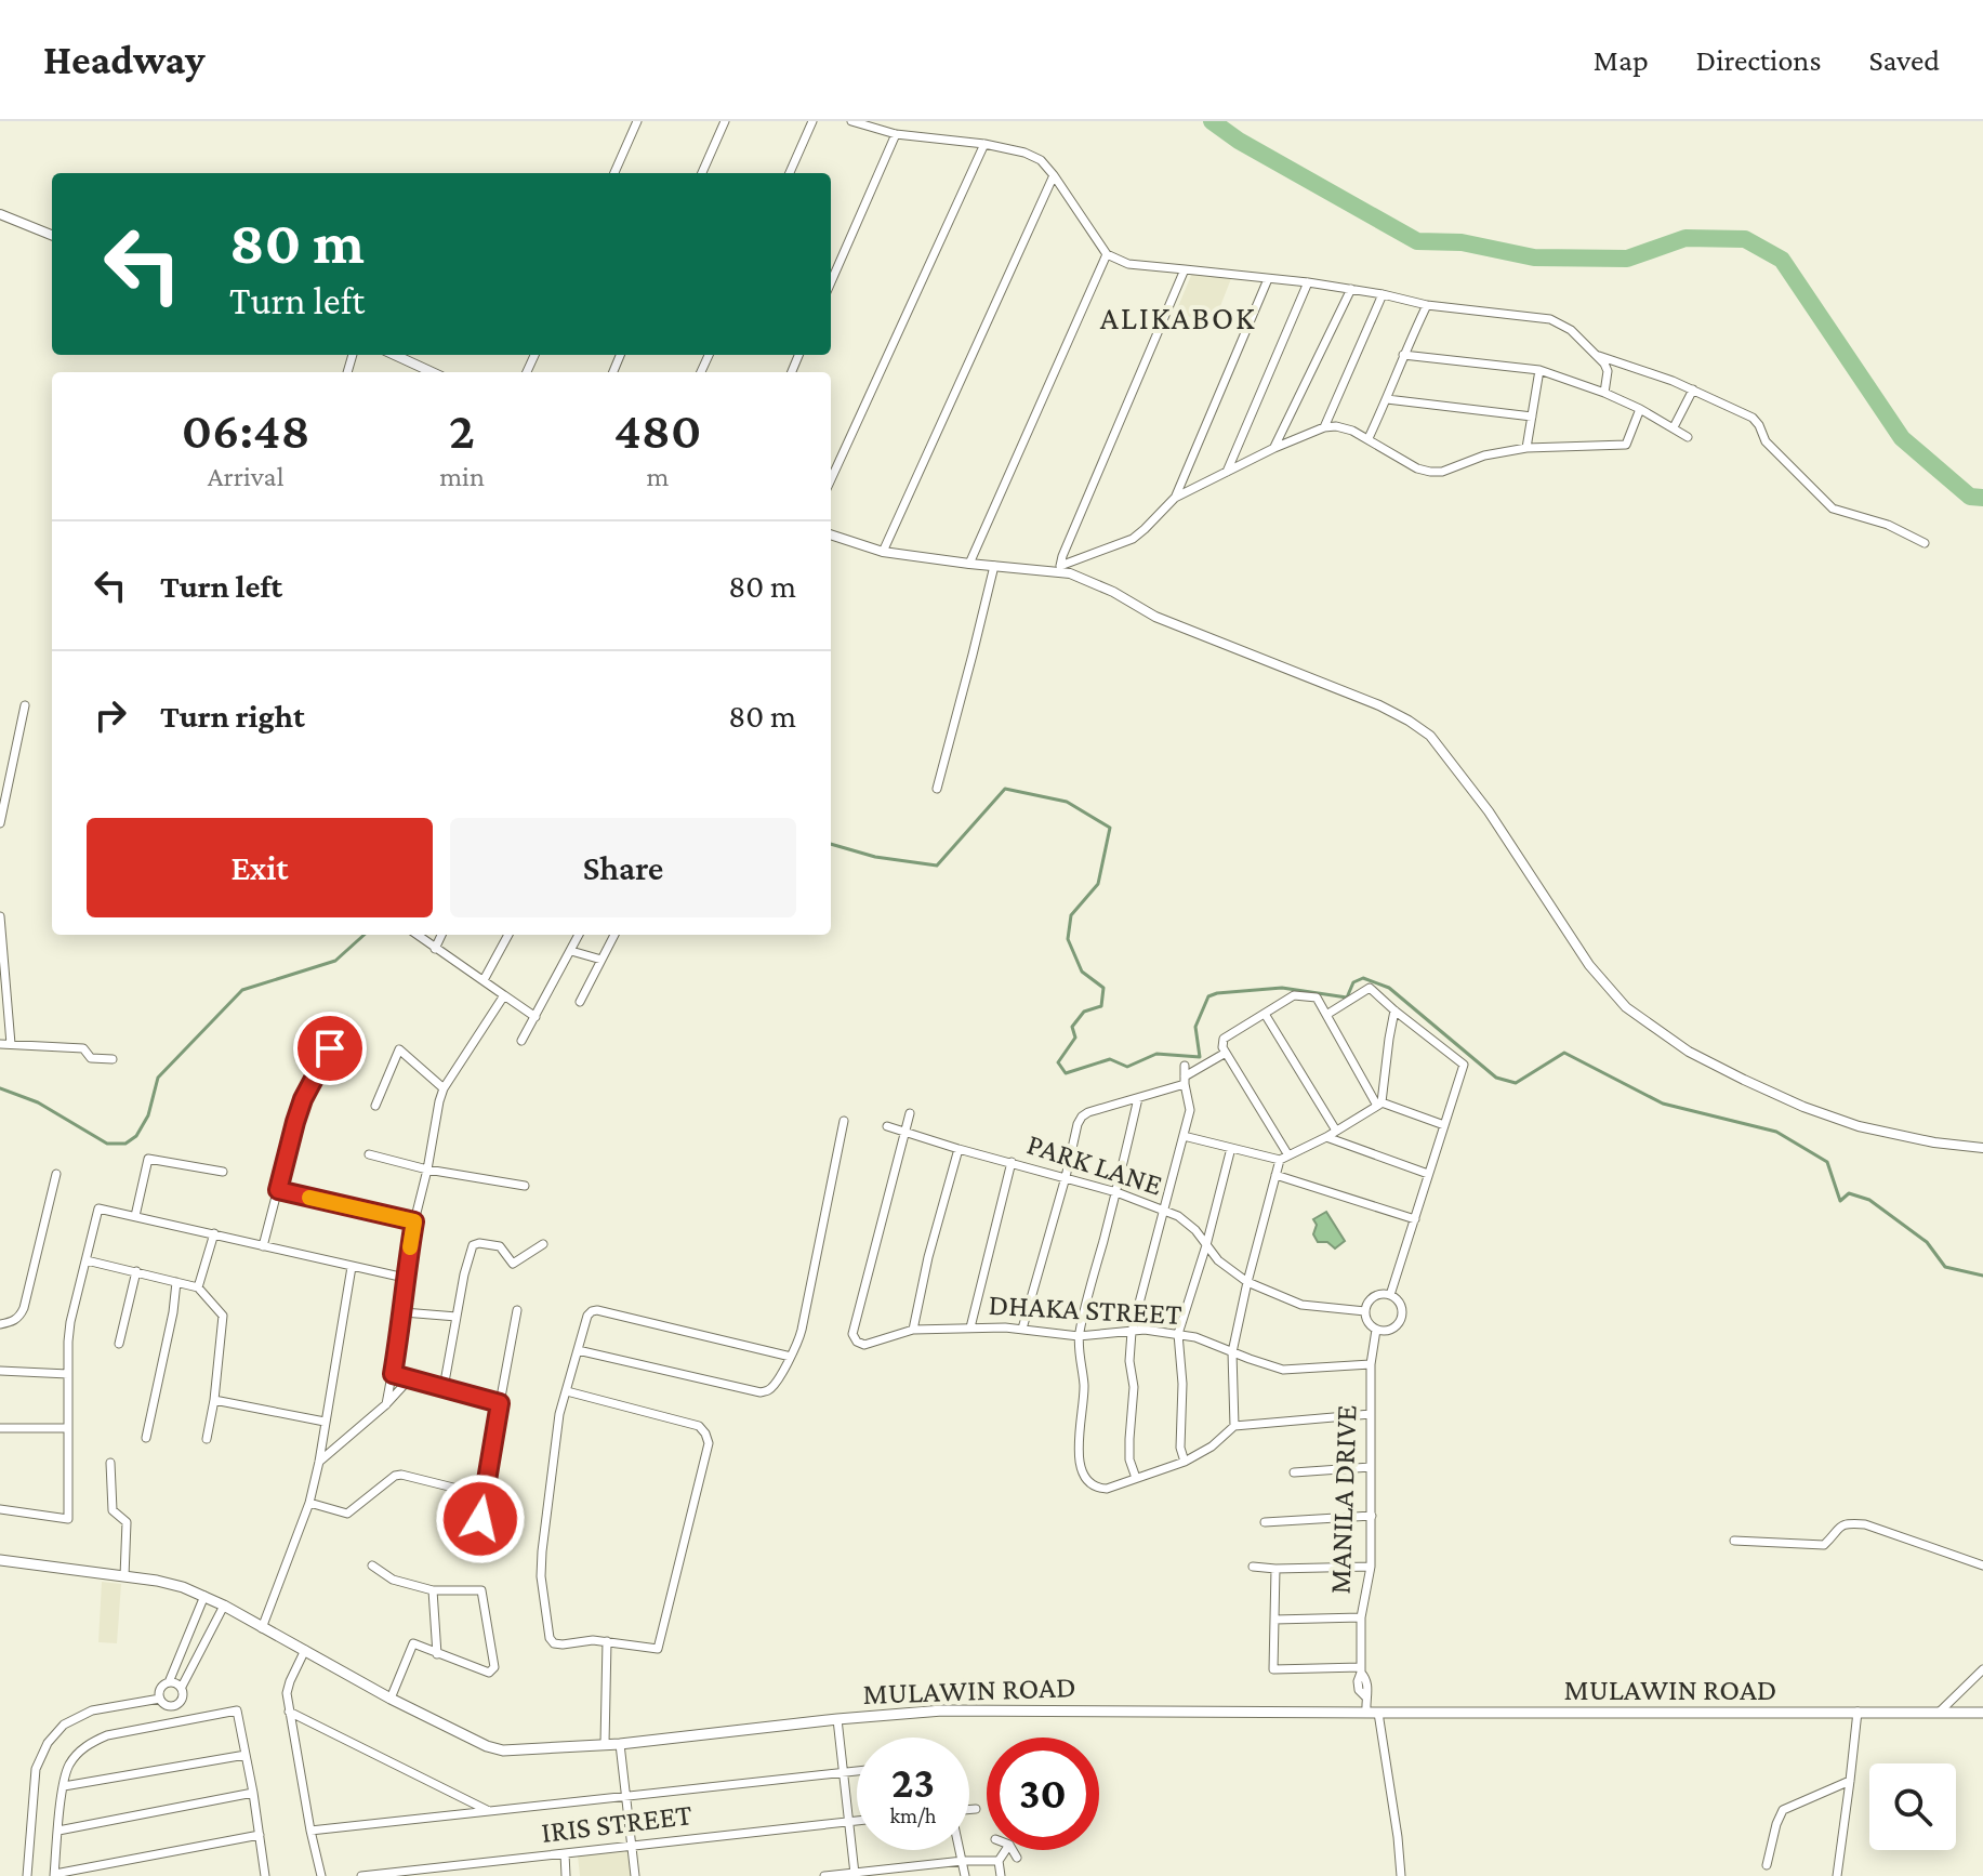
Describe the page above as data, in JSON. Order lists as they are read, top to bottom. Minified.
{"streets":{"main road":["MULAWIN ROAD"],"street":["PARK LANE","DHAKA STREET","MANILA DRIVE","IRIS STREET"]},"crossings":[["PARK LANE","DHAKA STREET"],["PARK LANE","MANILA DRIVE"],["DHAKA STREET","MANILA DRIVE"],["MANILA DRIVE","MULAWIN ROAD"]],"districts":["ALIKABOK"],"page":{"header":"Headway","nav":["Map","Directions","Saved"],"turn":["80 m","Turn left"],"eta":["06:48","Arrival","2","min","480","m"],"list":[{"name":"Turn left","value":"80 m"},{"name":"Turn right","value":"80 m"}],"buttons":["Exit","Share"],"speed":"23 km/h","limit":"30"}}
